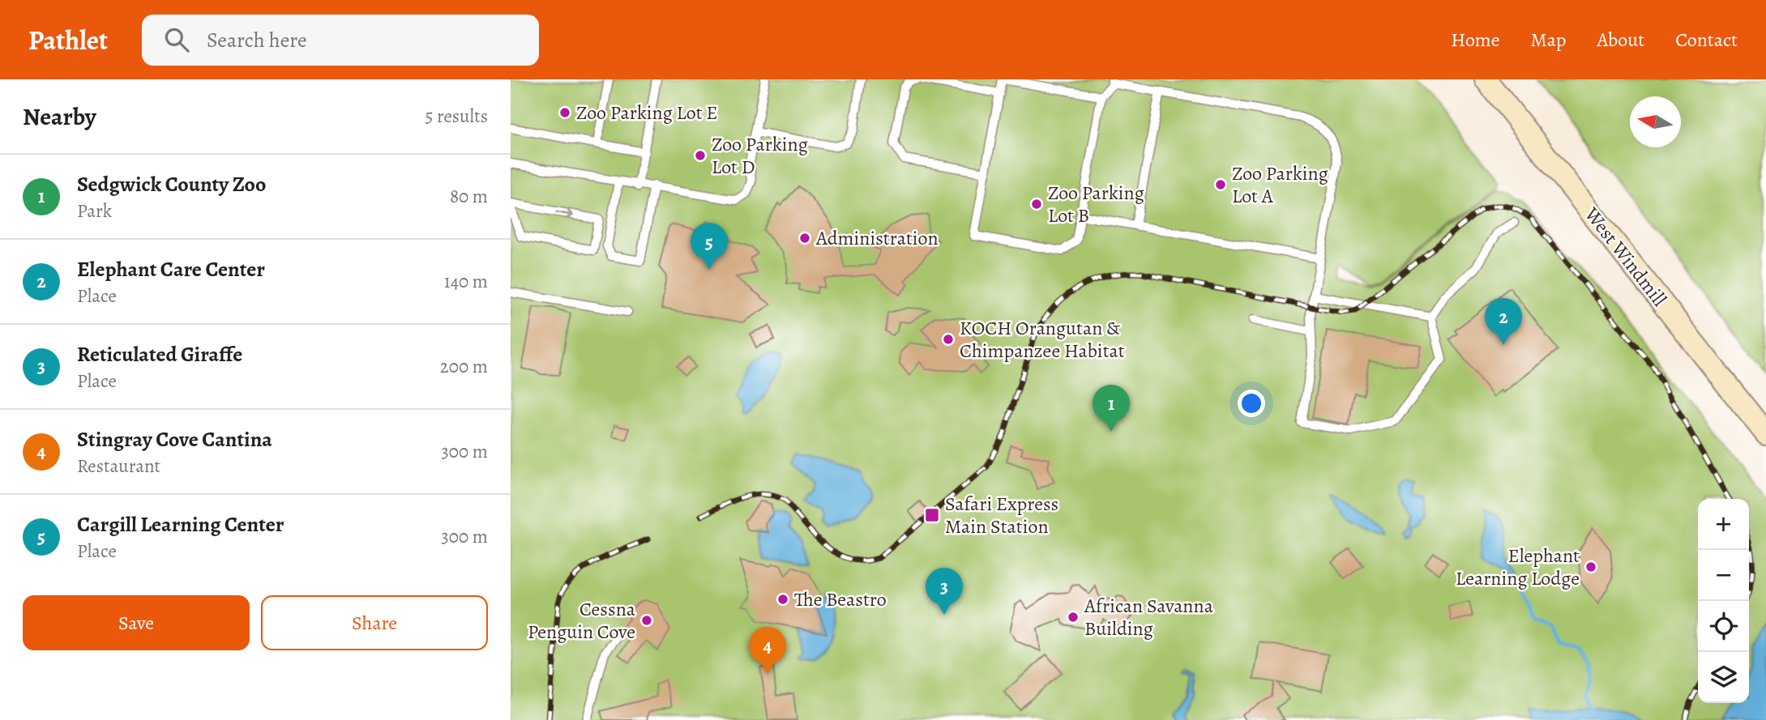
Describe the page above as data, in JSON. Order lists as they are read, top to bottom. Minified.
{"streets":{"street":["West Windmill"]},"places":{"other":["Zoo Parking Lot E","Zoo Parking Lot D","Zoo Parking Lot A","Zoo Parking Lot B","Administration","KOCH Orangutan & Chimpanzee Habitat","Elephant Learning Lodge","The Beastro","African Savanna Building","Cessna Penguin Cove"],"transit":["Safari Express Main Station"]},"north":"left","page":{"header":"Pathlet","search":"Search here","nav":["Home","Map","About","Contact"],"heading":["Nearby","5 results"],"list":[{"mark":"1","name":"Sedgwick County Zoo","note":"Park","value":"80 m"},{"mark":"2","name":"Elephant Care Center","note":"Place","value":"140 m"},{"mark":"3","name":"Reticulated Giraffe","note":"Place","value":"200 m"},{"mark":"4","name":"Stingray Cove Cantina","note":"Restaurant","value":"300 m"},{"mark":"5","name":"Cargill Learning Center","note":"Place","value":"300 m"}],"pins":["5","2","1","3","4"],"map_buttons":["+","−"],"buttons":["Save","Share"]}}
